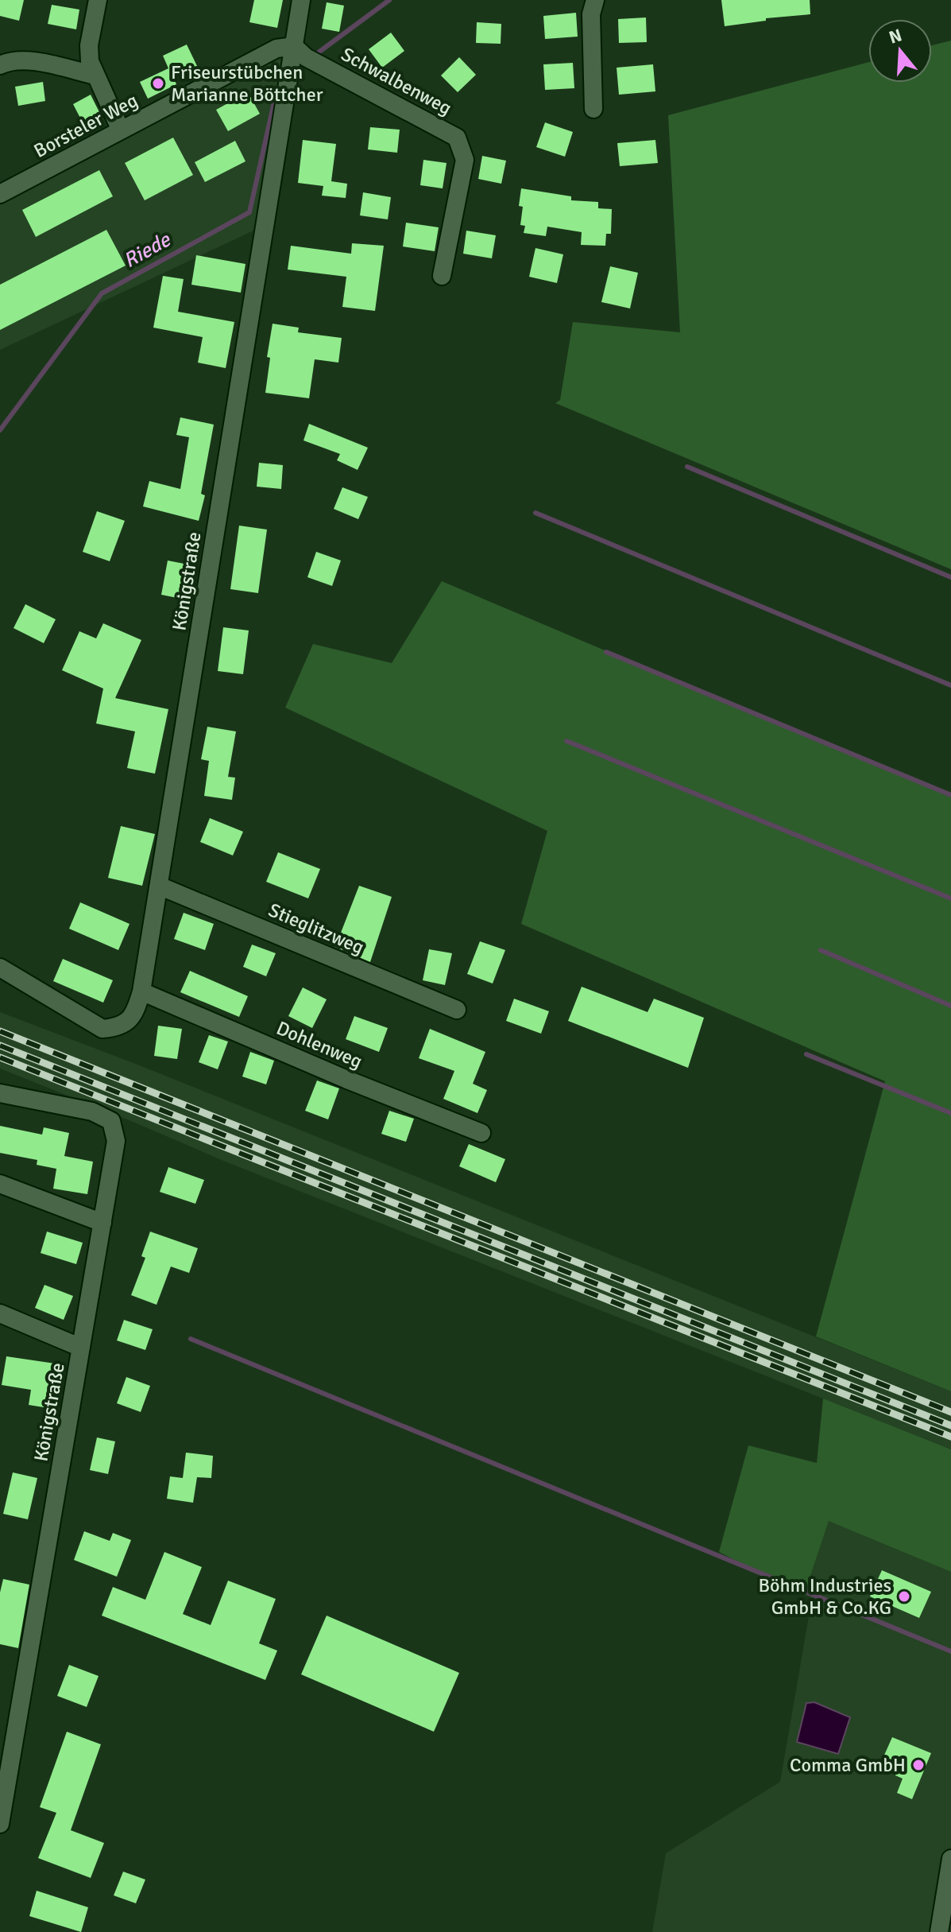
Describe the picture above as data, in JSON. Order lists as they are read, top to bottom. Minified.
{"streets":{"street":["Schwalbenweg","Borsteler Weg","Königstraße","Stieglitzweg","Dohlenweg"]},"crossings":[["Schwalbenweg","Borsteler Weg"],["Schwalbenweg","Königstraße"],["Borsteler Weg","Königstraße"],["Königstraße","Stieglitzweg"],["Königstraße","Dohlenweg"]],"water":["Riede"],"places":["Friseurstübchen Marianne Böttcher","Böhm Industries GmbH & Co.KG","Comma GmbH"],"north":"top"}
